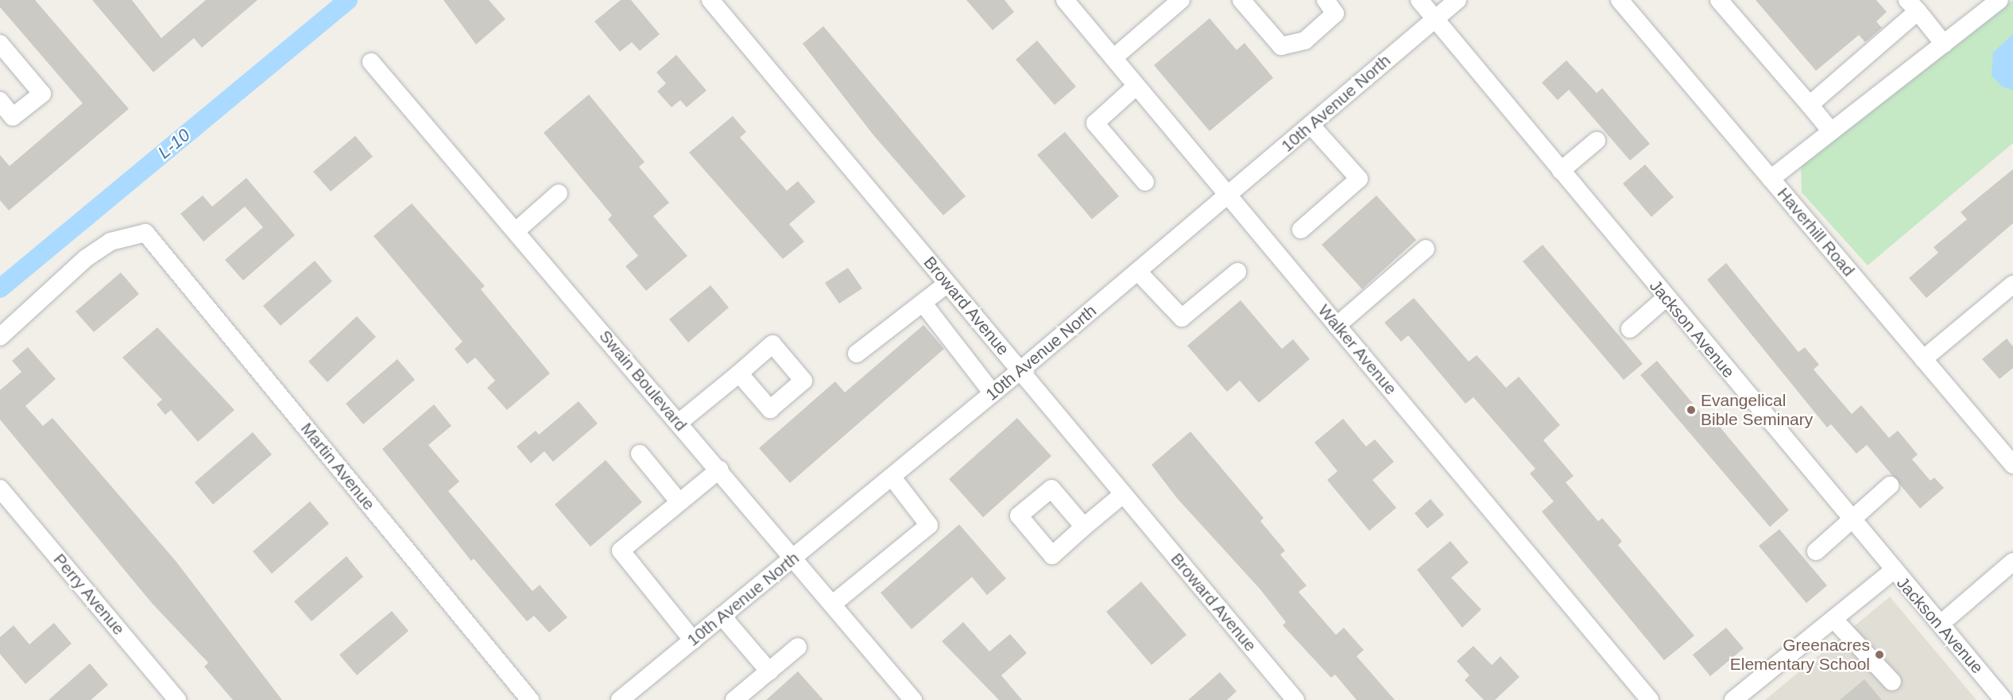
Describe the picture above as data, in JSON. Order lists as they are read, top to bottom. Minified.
{"streets":{"street":["10th Avenue North","Haverhill Road","Broward Avenue","Jackson Avenue","Walker Avenue","Swain Boulevard","Martin Avenue","Perry Avenue"]},"crossings":[["10th Avenue North","Broward Avenue"],["10th Avenue North","Jackson Avenue"],["10th Avenue North","Walker Avenue"],["10th Avenue North","Swain Boulevard"]],"water":["L-10"],"places":["Evangelical Bible Seminary","Greenacres Elementary School"]}
